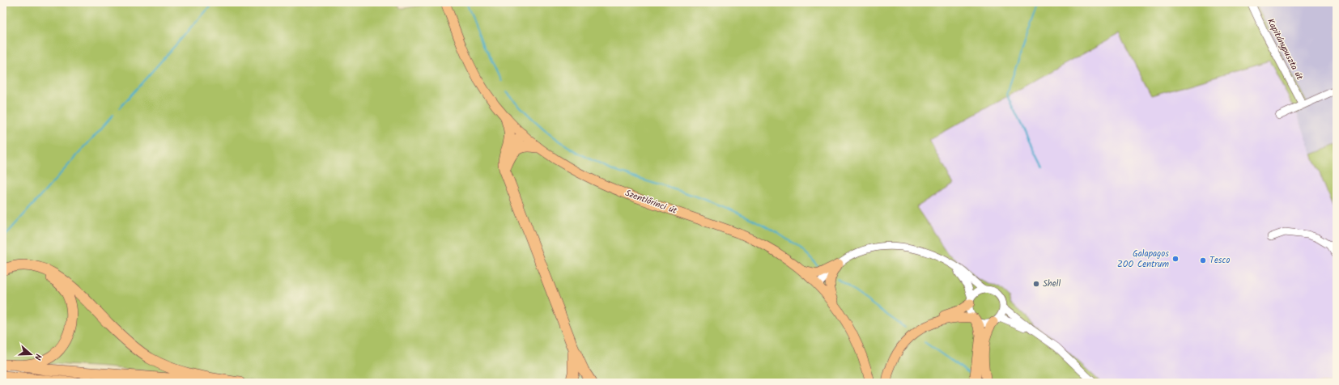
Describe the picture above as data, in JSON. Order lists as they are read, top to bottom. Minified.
{"streets":{"main road":["Szentlőrinci út"],"street":["Kapitánypuszta út"]},"places":["Galapagos ZOO Centrum","Tesco","Shell"],"north":"right"}
